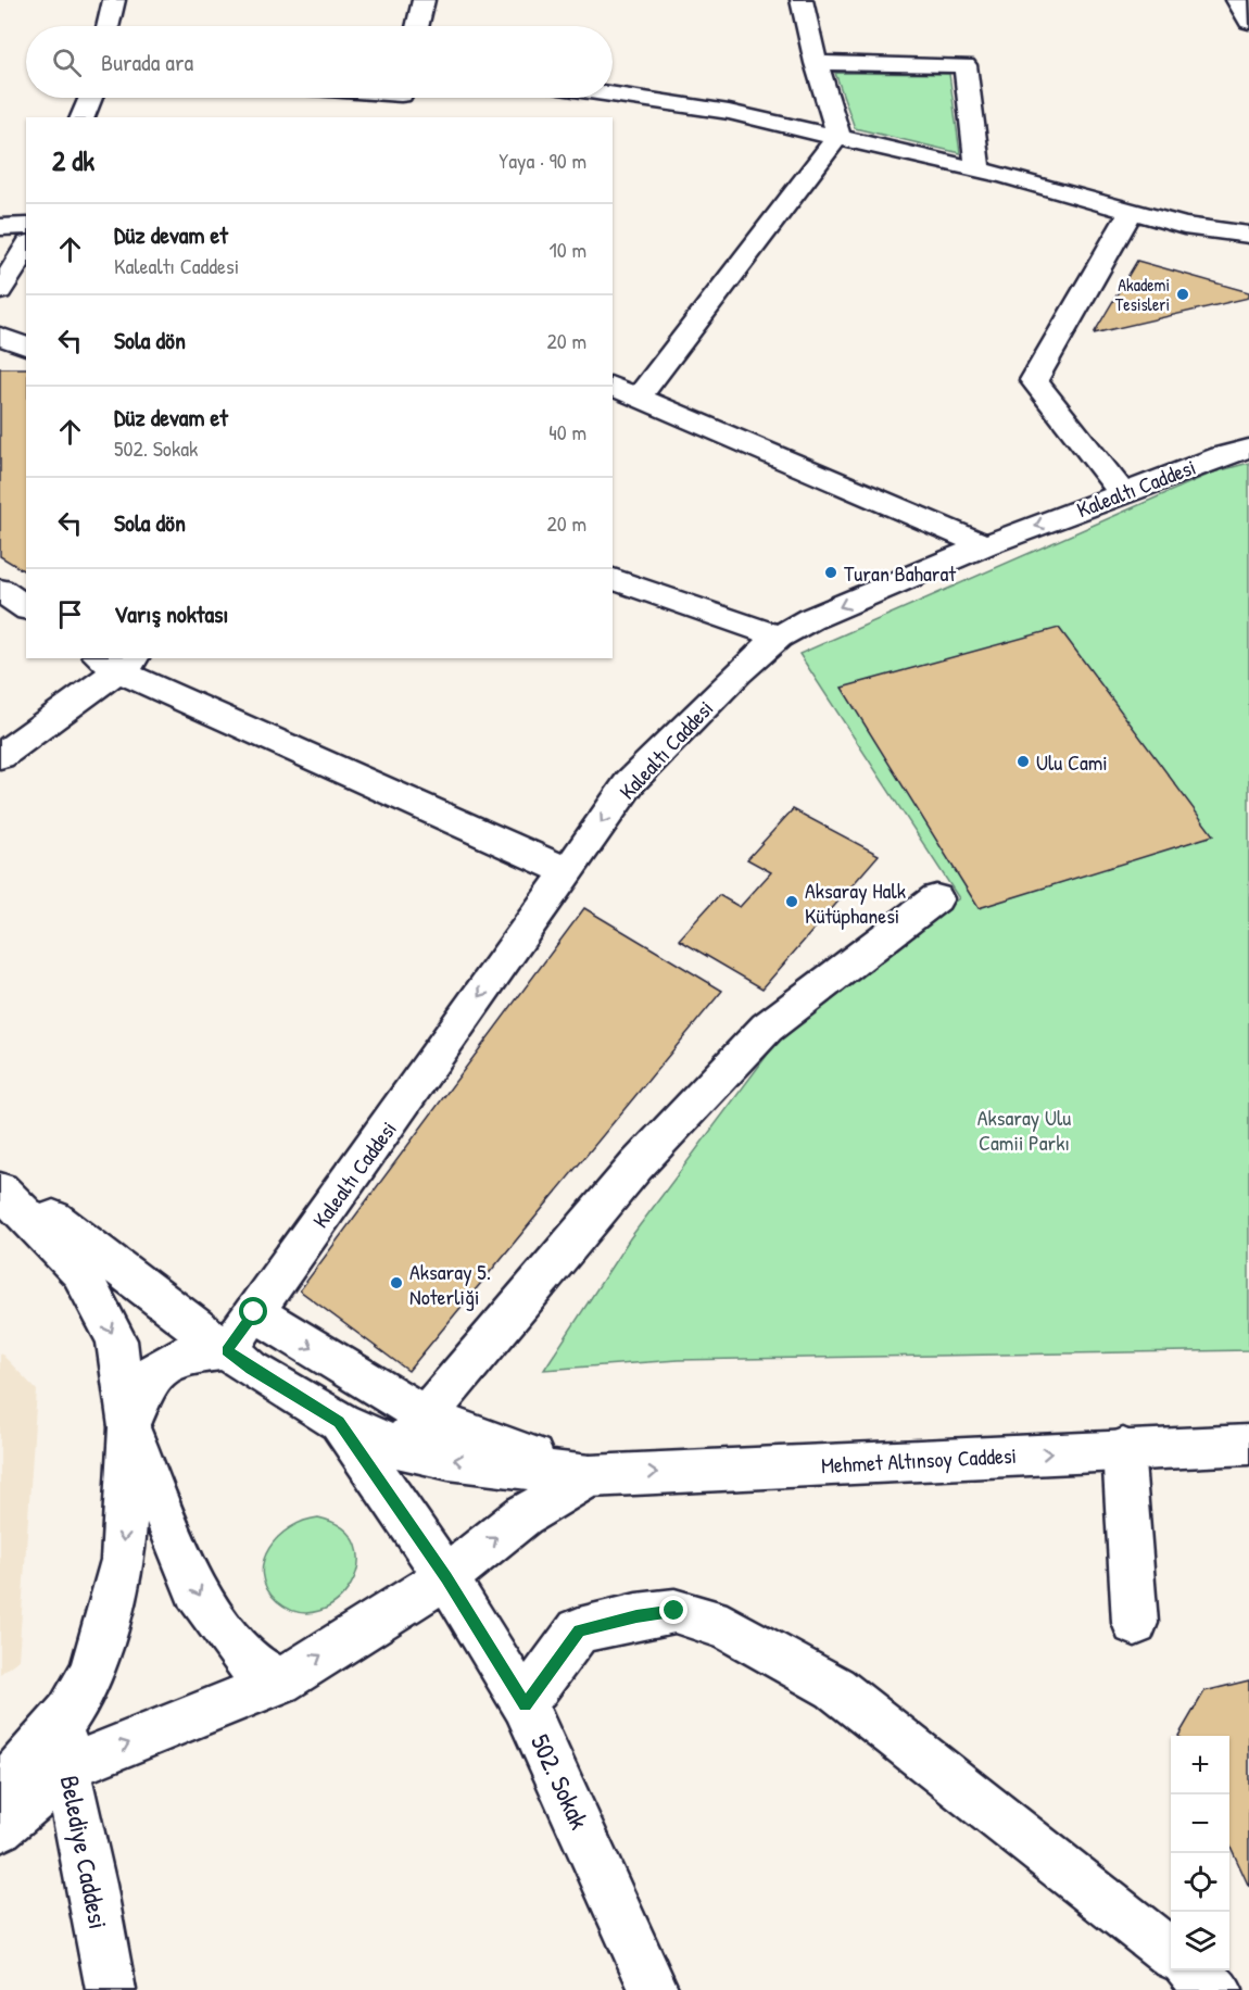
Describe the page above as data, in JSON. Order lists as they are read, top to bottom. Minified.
{"streets":{"street":["Kalealtı Caddesi","Mehmet Altınsoy Caddesi","502. Sokak","Belediye Caddesi"]},"one_way":["Mehmet Altınsoy Caddesi"],"parks":["Aksaray Ulu Camii Parkı"],"places":["Akademi Tesisleri","Turan Baharat","Ulu Cami","Aksaray Halk Kütüphanesi","Aksaray 5. Noterliği"],"page":{"search":"Burada ara","heading":["2 dk","Yaya · 90 m"],"list":[["Düz devam et","Kalealtı Caddesi","10 m"],["Sola dön","20 m"],["Düz devam et","502. Sokak","40 m"],["Sola dön","20 m"],"Varış noktası"],"map_buttons":["+","−"]}}
